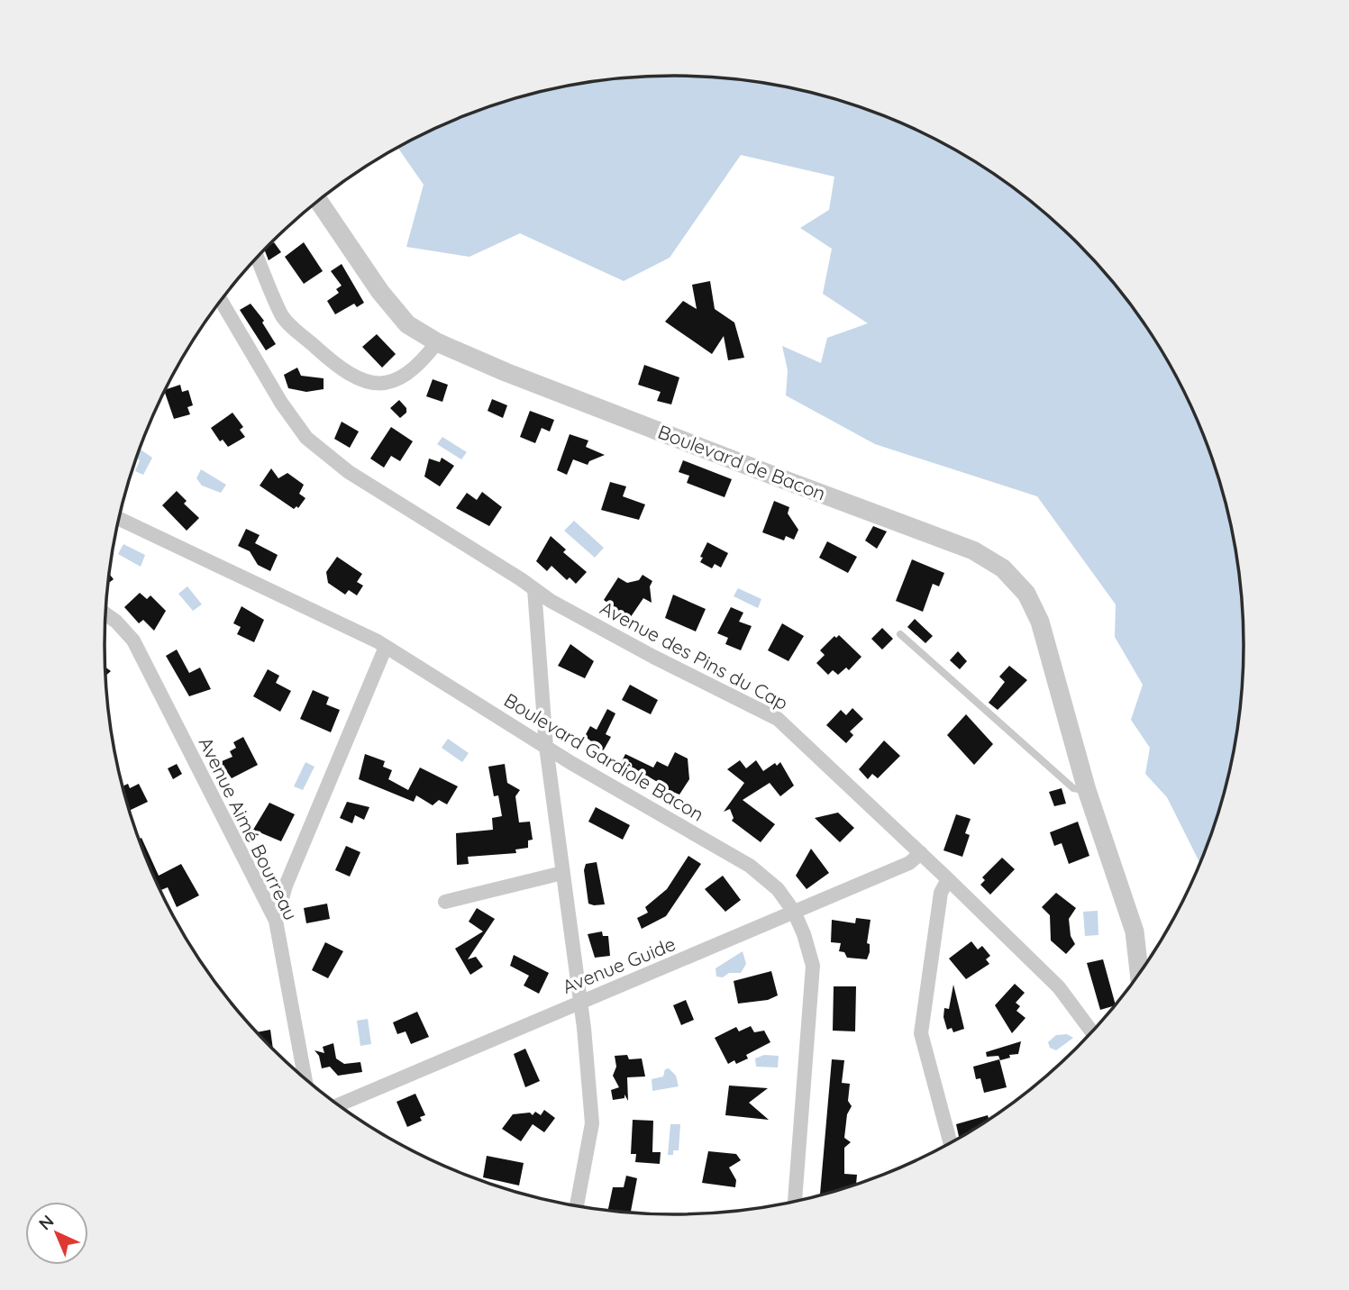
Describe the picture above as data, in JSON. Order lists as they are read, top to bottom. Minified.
{"streets":{"street":["Boulevard de Bacon","Avenue des Pins du Cap","Boulevard Gardiole Bacon","Avenue Aimé Bourreau","Avenue Guide"]},"crossings":[["Avenue des Pins du Cap","Avenue Guide"],["Boulevard Gardiole Bacon","Avenue Guide"]],"north":"top left"}
